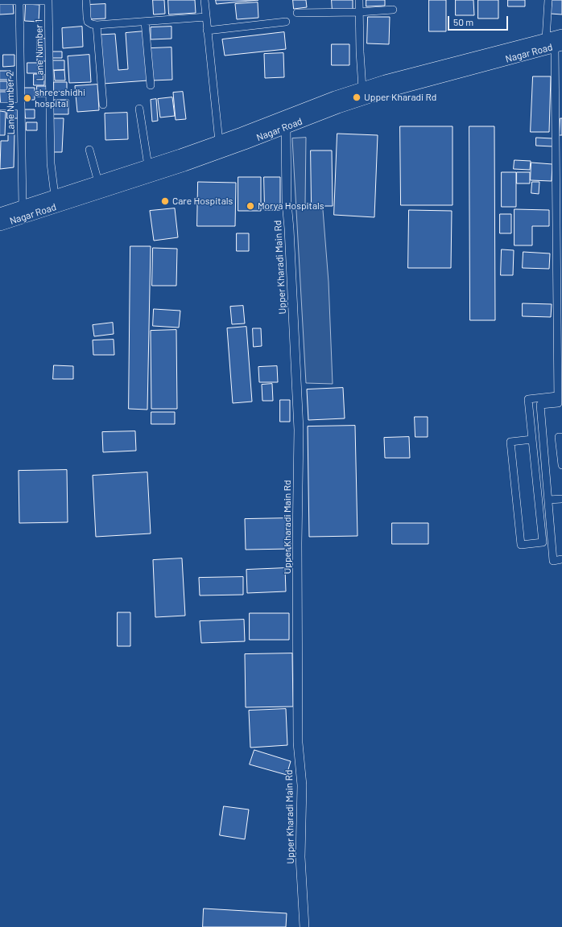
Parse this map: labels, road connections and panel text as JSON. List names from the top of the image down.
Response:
{
  "streets": {
    "highway": ["Nagar Road"],
    "street": ["Lane Number 1", "Lane Number 2", "Upper Kharadi Main Rd"]
  },
  "crossings": [
    ["Lane Number 1", "Nagar Road"],
    ["Nagar Road", "Lane Number 2"],
    ["Nagar Road", "Upper Kharadi Main Rd"]
  ],
  "places": [
    "Upper Kharadi Rd",
    "shree shidhi hospital",
    "Care Hospitals",
    "Morya Hospitals"
  ],
  "scale_bar": "50 m"
}
